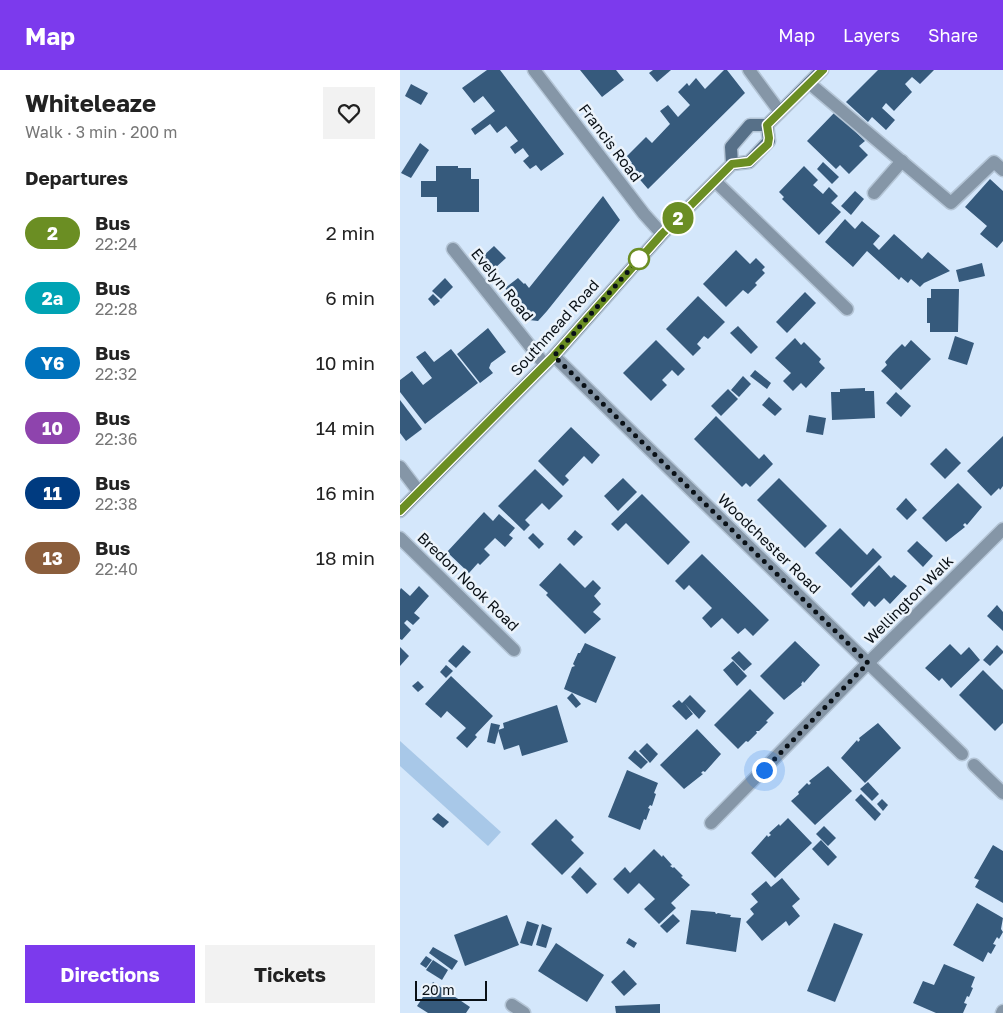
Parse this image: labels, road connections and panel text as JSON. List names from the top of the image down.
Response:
{
  "streets": {
    "main road": ["Southmead Road"],
    "street": [
      "Francis Road",
      "Evelyn Road",
      "Woodchester Road",
      "Bredon Nook Road",
      "Wellington Walk"
    ]
  },
  "crossings": [
    ["Francis Road", "Southmead Road"],
    ["Evelyn Road", "Southmead Road"],
    ["Evelyn Road", "Woodchester Road"],
    ["Southmead Road", "Woodchester Road"],
    ["Woodchester Road", "Wellington Walk"]
  ],
  "lines": ["bus line 2"],
  "scale_bar": "20 m",
  "page": {
    "header": "Map",
    "nav": ["Map", "Layers", "Share"],
    "heading": [
      ["Whiteleaze", "Walk · 3 min · 200 m"],
      "Departures"
    ],
    "on_map": "2",
    "list": [
      {
        "mark": "2",
        "name": "Bus",
        "note": "22:24",
        "value": "2 min"
      },
      {
        "mark": "2a",
        "name": "Bus",
        "note": "22:28",
        "value": "6 min"
      },
      {
        "mark": "Y6",
        "name": "Bus",
        "note": "22:32",
        "value": "10 min"
      },
      {
        "mark": "10",
        "name": "Bus",
        "note": "22:36",
        "value": "14 min"
      },
      {
        "mark": "11",
        "name": "Bus",
        "note": "22:38",
        "value": "16 min"
      },
      {
        "mark": "13",
        "name": "Bus",
        "note": "22:40",
        "value": "18 min"
      }
    ],
    "buttons": ["Directions", "Tickets"],
    "scale": "20 m"
  }
}
